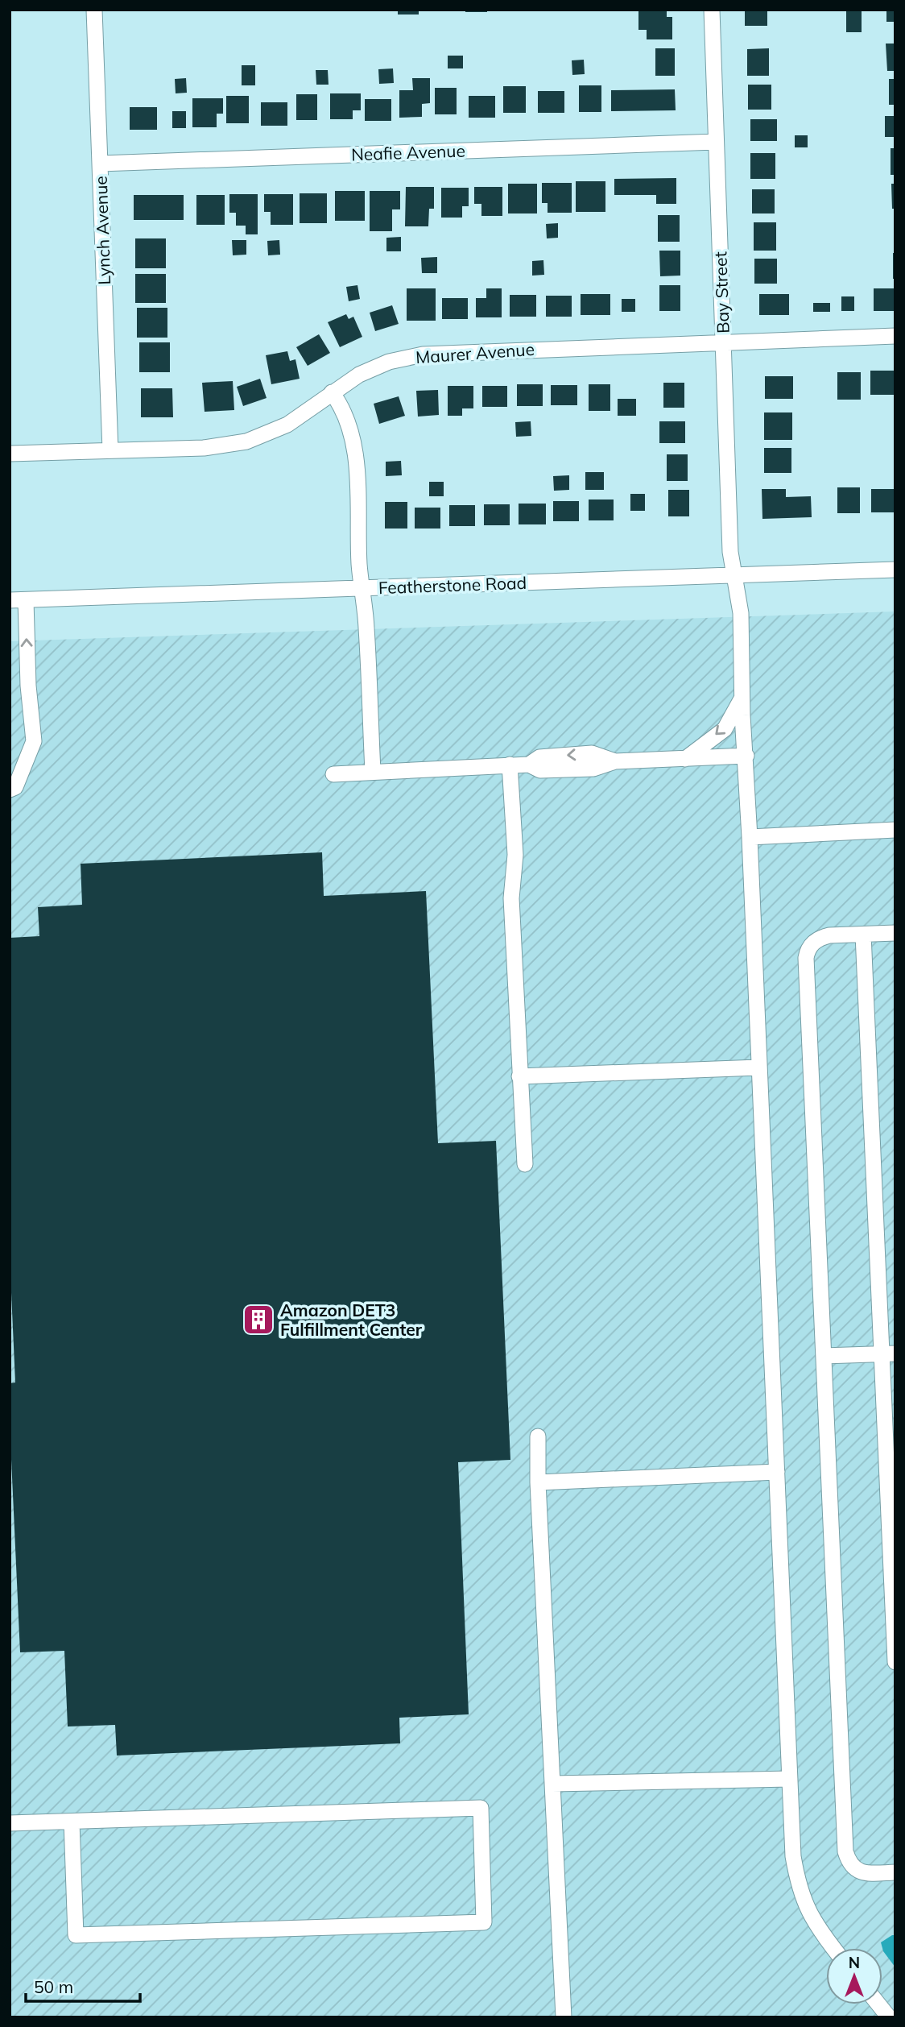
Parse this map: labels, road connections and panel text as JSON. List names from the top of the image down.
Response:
{
  "streets": {
    "street": [
      "Neafie Avenue",
      "Lynch Avenue",
      "Bay Street",
      "Maurer Avenue",
      "Featherstone Road"
    ]
  },
  "crossings": [
    ["Neafie Avenue", "Lynch Avenue"],
    ["Neafie Avenue", "Bay Street"],
    ["Lynch Avenue", "Maurer Avenue"],
    ["Bay Street", "Maurer Avenue"],
    ["Bay Street", "Featherstone Road"]
  ],
  "places": {
    "building": ["Amazon DET3 Fulfillment Center"]
  },
  "scale_bar": "50 m",
  "north": "top"
}
